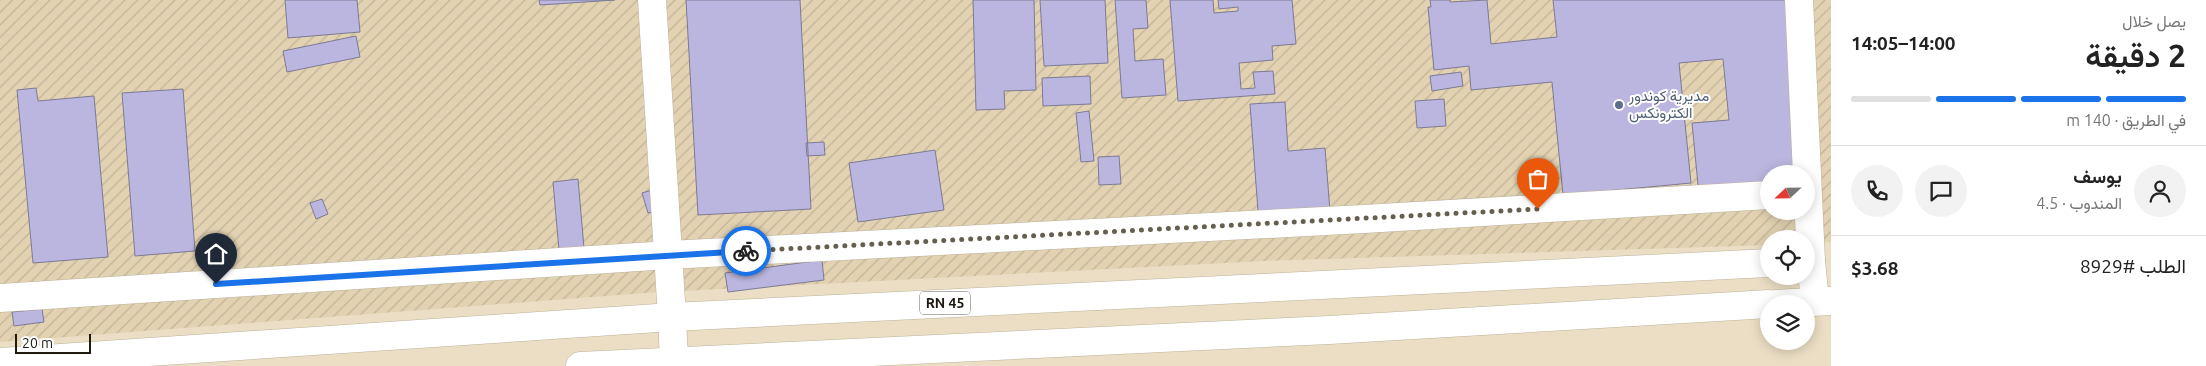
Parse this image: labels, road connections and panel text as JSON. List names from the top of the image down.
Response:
{
  "streets": {
    "main road": ["RN 45"]
  },
  "places": ["مديرية كوندور الكترونكس"],
  "scale_bar": "20 m",
  "north": "left",
  "page": {
    "heading": ["2 دقيقة", "يصل خلال", "14:00–14:05"],
    "panel": [
      "يوسف",
      "المندوب · 4.5",
      "الطلب #8929",
      "$3.68"
    ],
    "bar": "في الطريق · 140 m",
    "scale": "20 m"
  }
}
